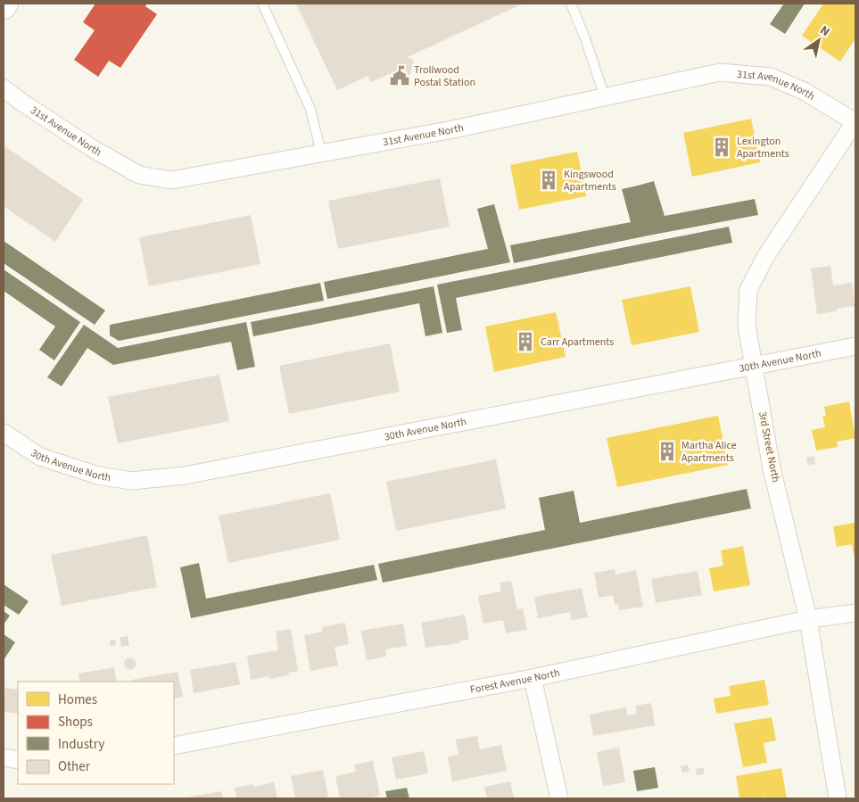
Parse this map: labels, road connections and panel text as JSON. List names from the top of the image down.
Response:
{
  "streets": {
    "street": [
      "31st Avenue North",
      "30th Avenue North",
      "3rd Street North",
      "Forest Avenue North"
    ]
  },
  "crossings": [
    ["31st Avenue North", "3rd Street North"],
    ["30th Avenue North", "3rd Street North"],
    ["3rd Street North", "Forest Avenue North"]
  ],
  "places": {
    "public building": ["Trollwood Postal Station"],
    "building": [
      "Lexington Apartments",
      "Kingswood Apartments",
      "Carr Apartments",
      "Martha Alice Apartments"
    ]
  },
  "legend": [
    "Homes",
    "Shops",
    "Industry",
    "Other"
  ],
  "north": "top right"
}
